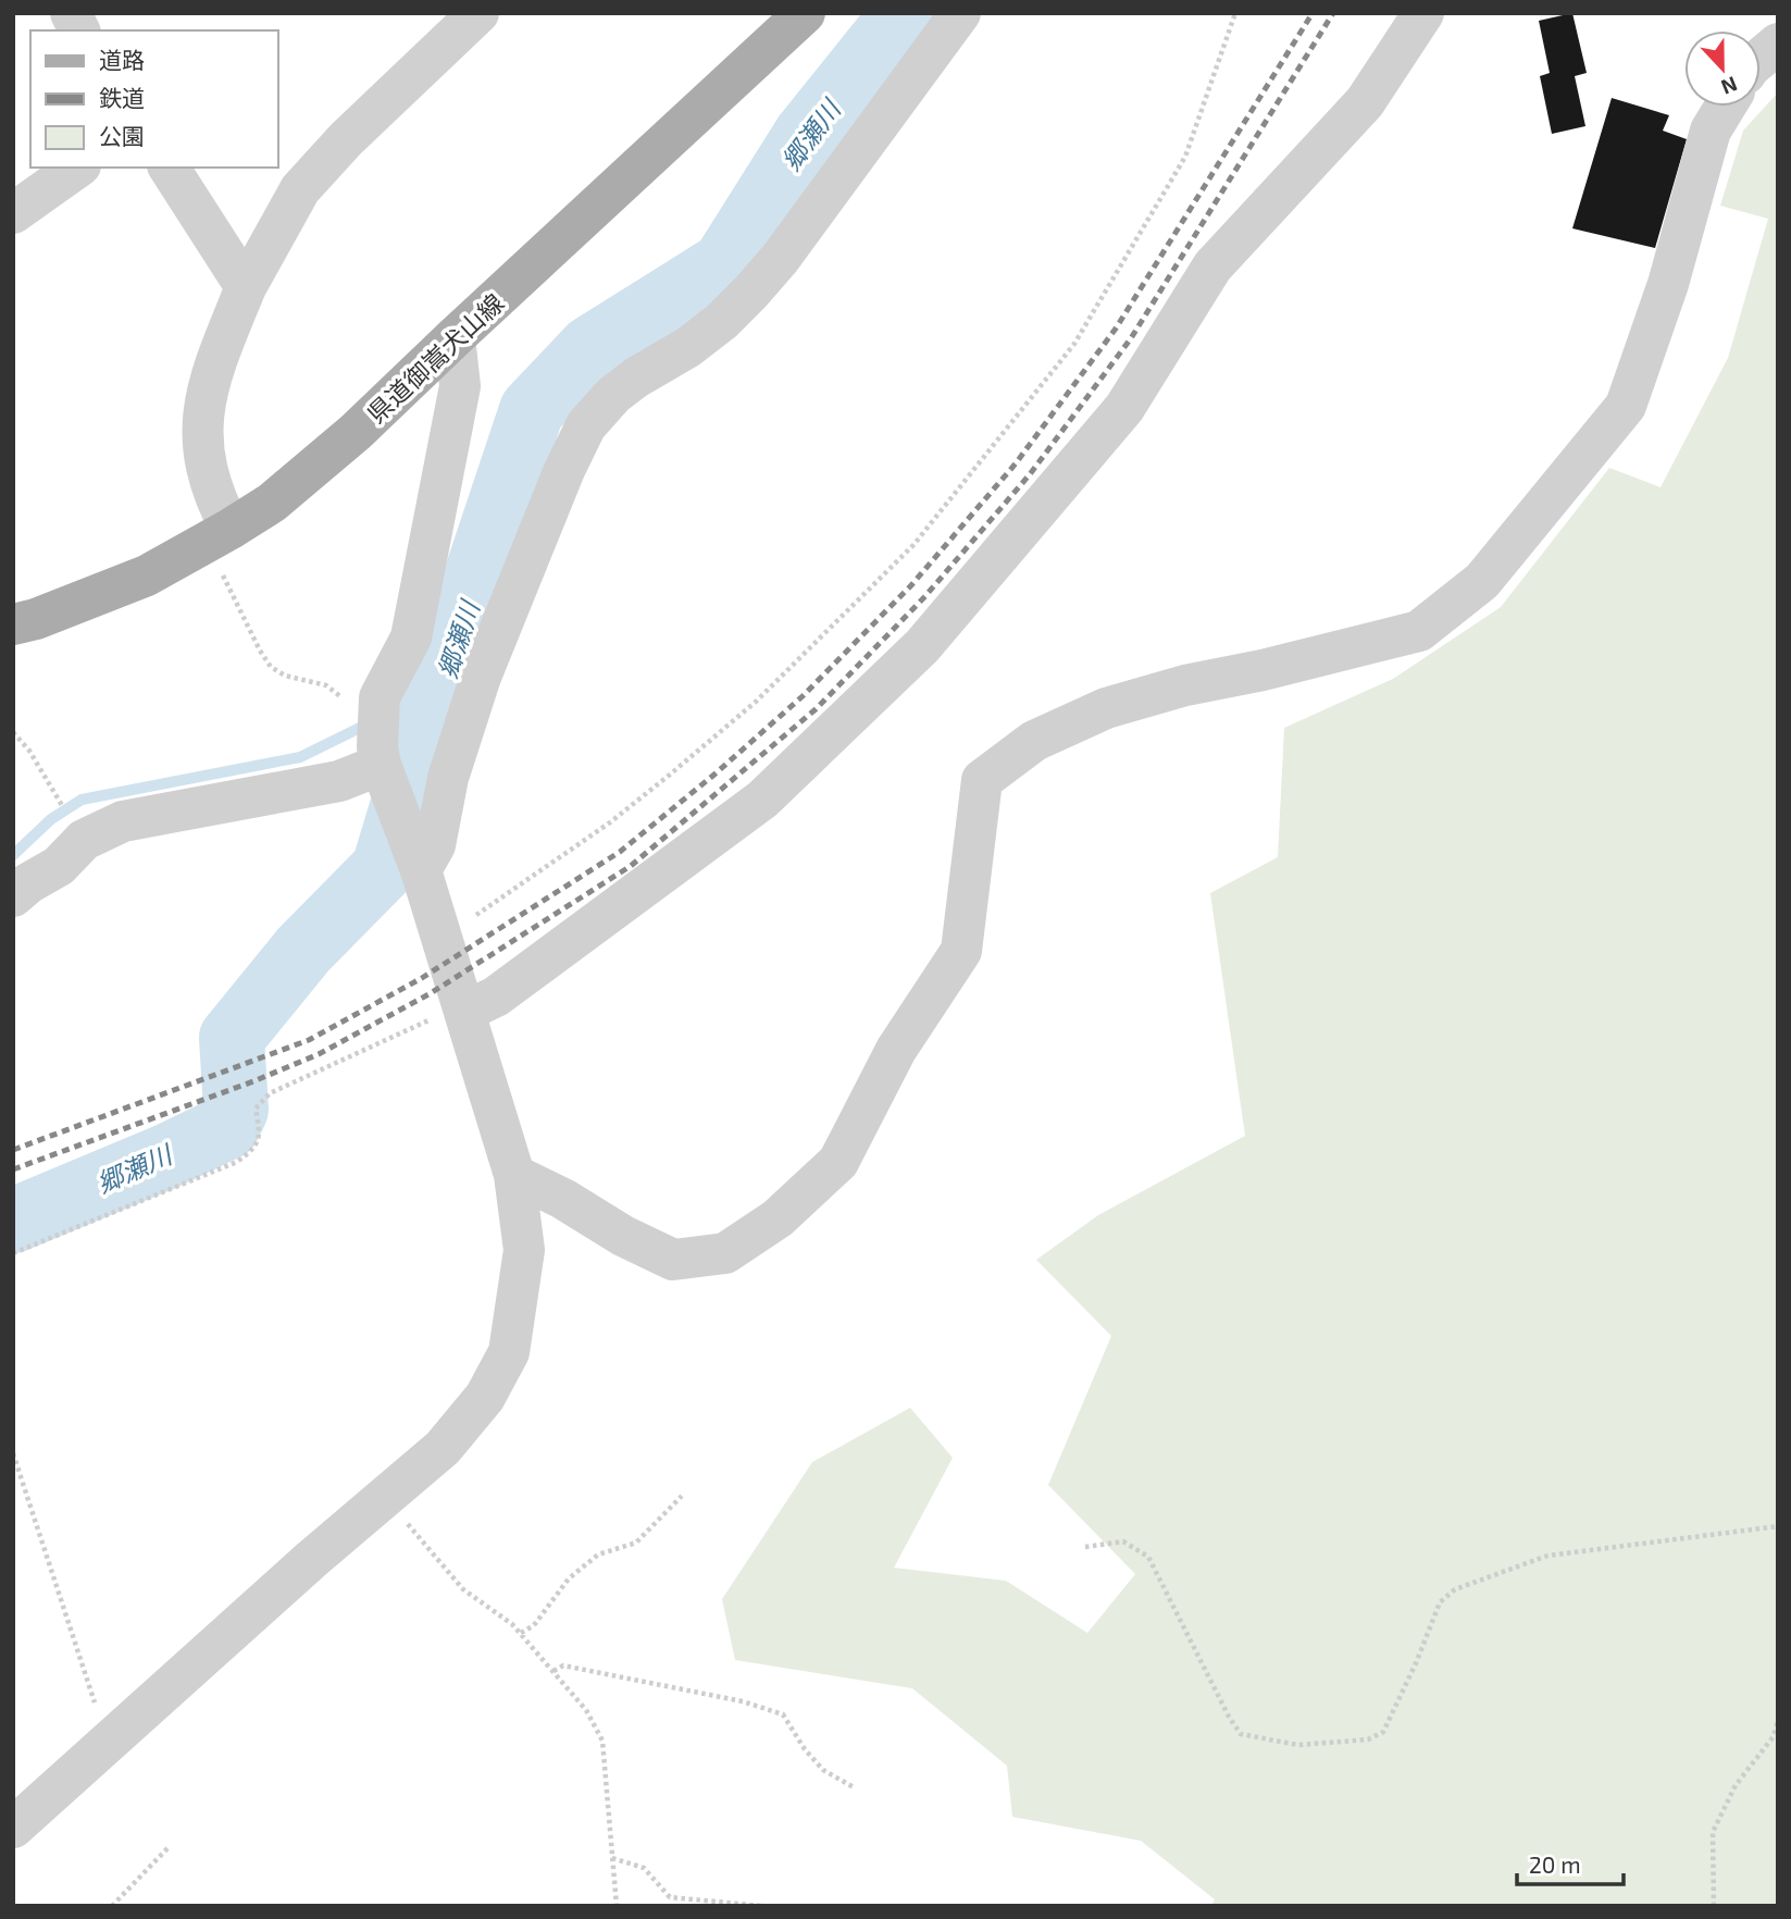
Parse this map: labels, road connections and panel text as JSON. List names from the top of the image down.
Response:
{
  "streets": {
    "main road": ["県道御嵩犬山線"]
  },
  "water": ["郷瀬川"],
  "legend": ["道路", "鉄道", "公園"],
  "scale_bar": "20 m",
  "north": "bottom"
}
